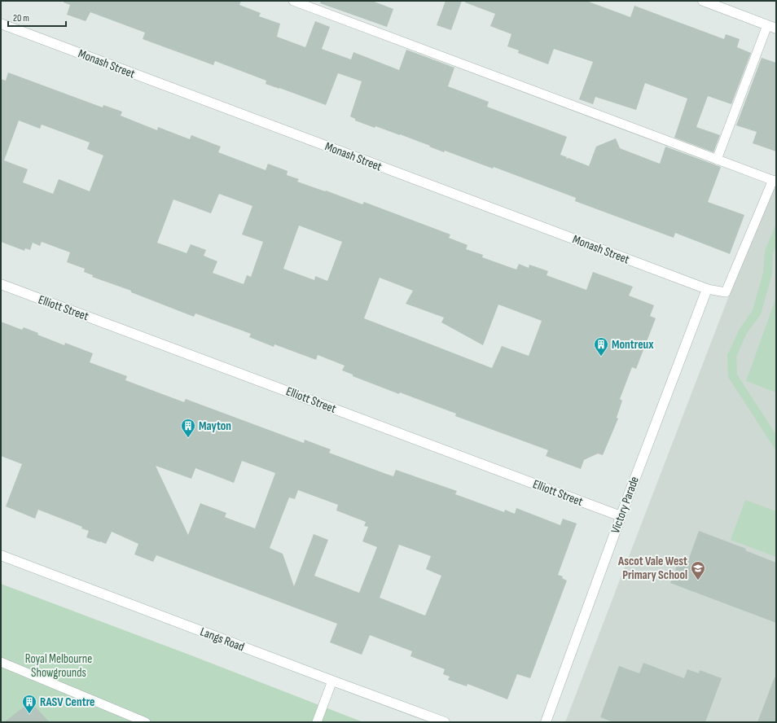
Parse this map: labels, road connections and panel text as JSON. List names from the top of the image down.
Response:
{
  "streets": {
    "street": [
      "Monash Street",
      "Elliott Street",
      "Victory Parade",
      "Langs Road"
    ]
  },
  "crossings": [
    ["Monash Street", "Victory Parade"],
    ["Elliott Street", "Victory Parade"]
  ],
  "parks": ["Royal Melbourne Showgrounds"],
  "places": {
    "building": ["Montreux", "Mayton", "RASV Centre"],
    "school or university": ["Ascot Vale West Primary School"]
  },
  "scale_bar": "20 m"
}
